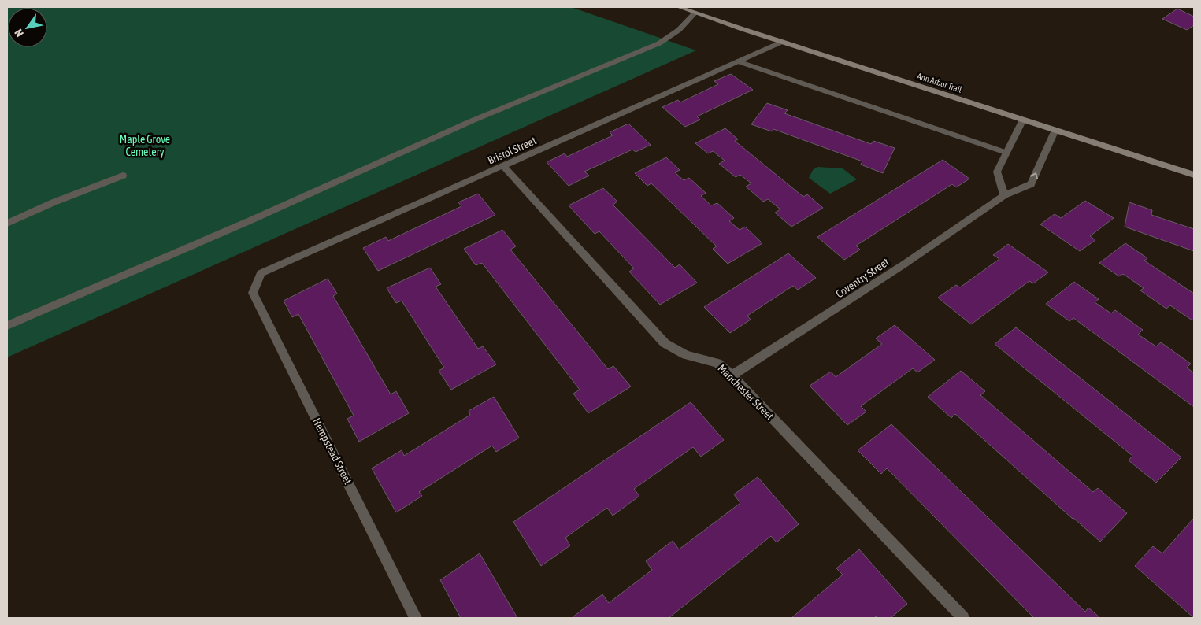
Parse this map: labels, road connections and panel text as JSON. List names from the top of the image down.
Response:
{
  "streets": {
    "street": [
      "Ann Arbor Trail",
      "Bristol Street",
      "Coventry Street",
      "Manchester Street",
      "Hempstead Street"
    ]
  },
  "crossings": [
    ["Ann Arbor Trail", "Bristol Street"],
    ["Ann Arbor Trail", "Coventry Street"],
    ["Bristol Street", "Manchester Street"],
    ["Bristol Street", "Hempstead Street"],
    ["Coventry Street", "Manchester Street"]
  ],
  "parks": ["Maple Grove Cemetery"],
  "north": "bottom left"
}
